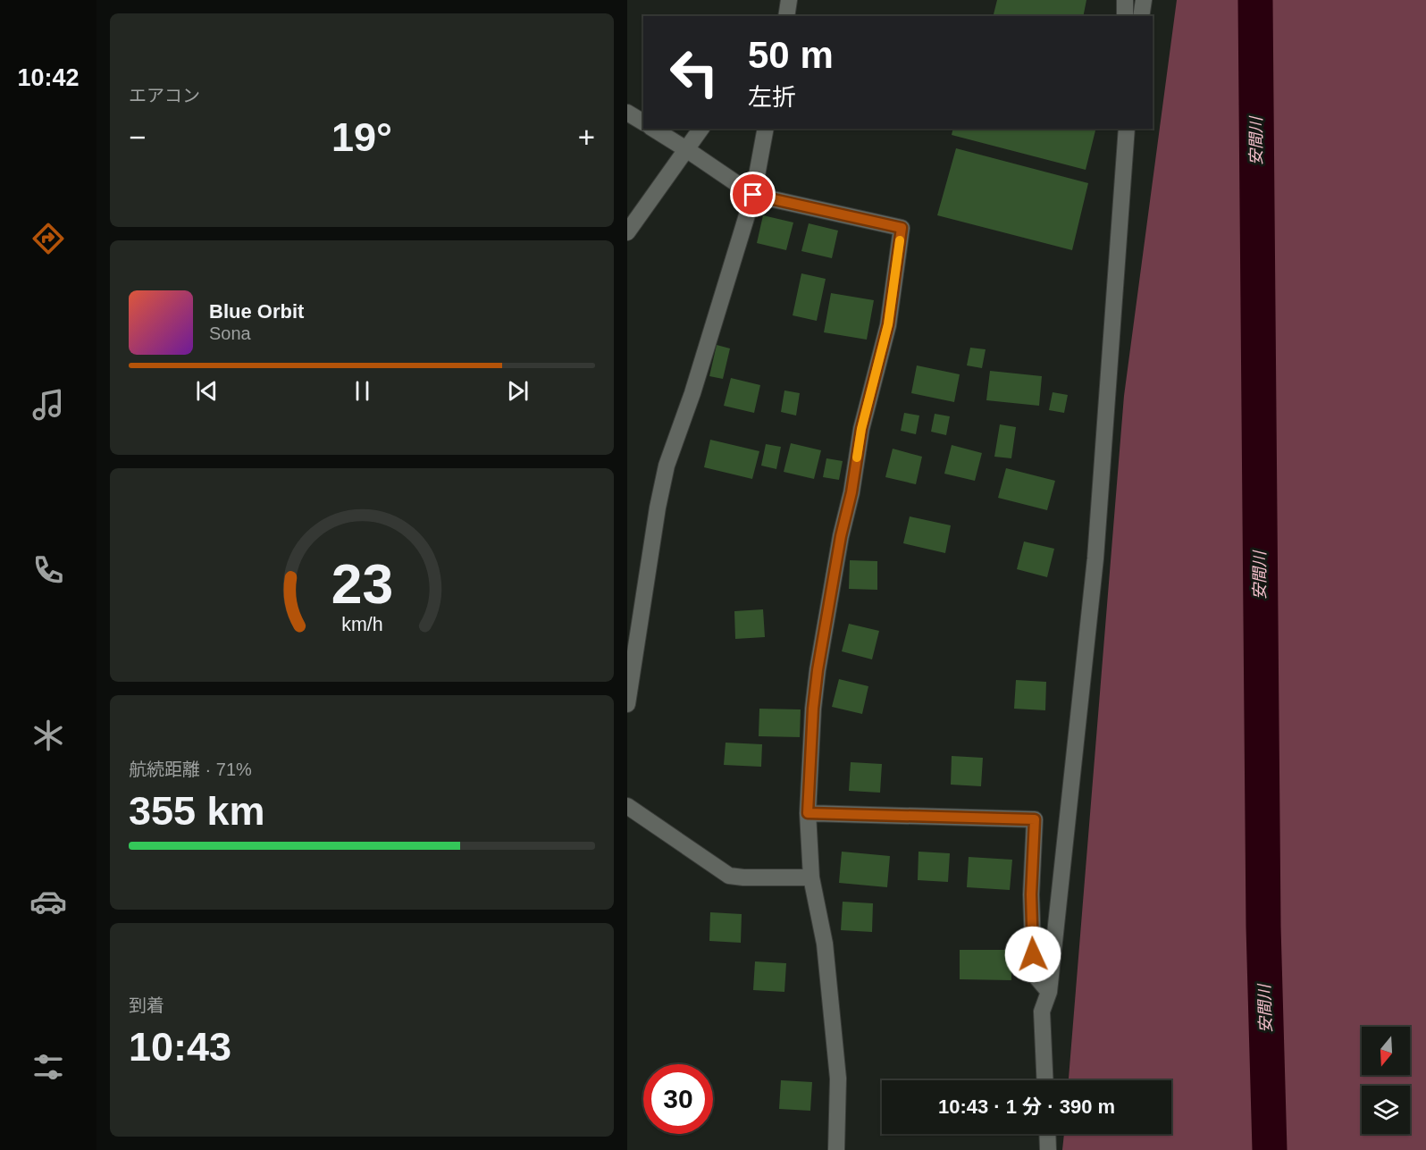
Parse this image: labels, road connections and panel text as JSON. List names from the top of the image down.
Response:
{
  "water": ["安間川"],
  "north": "bottom",
  "page": {
    "tabs": "10:42",
    "tile": [
      "エアコン",
      ["航続距離 · 71%", "355 km"],
      ["到着", "10:43"]
    ],
    "turn": ["50 m", "左折"],
    "heat": ["−", "19°", "+"],
    "song": ["Blue Orbit", "Sona"],
    "limit": "30",
    "trip": "10:43 · 1 分 · 390 m",
    "gauge": ["23", "km/h"]
  }
}
